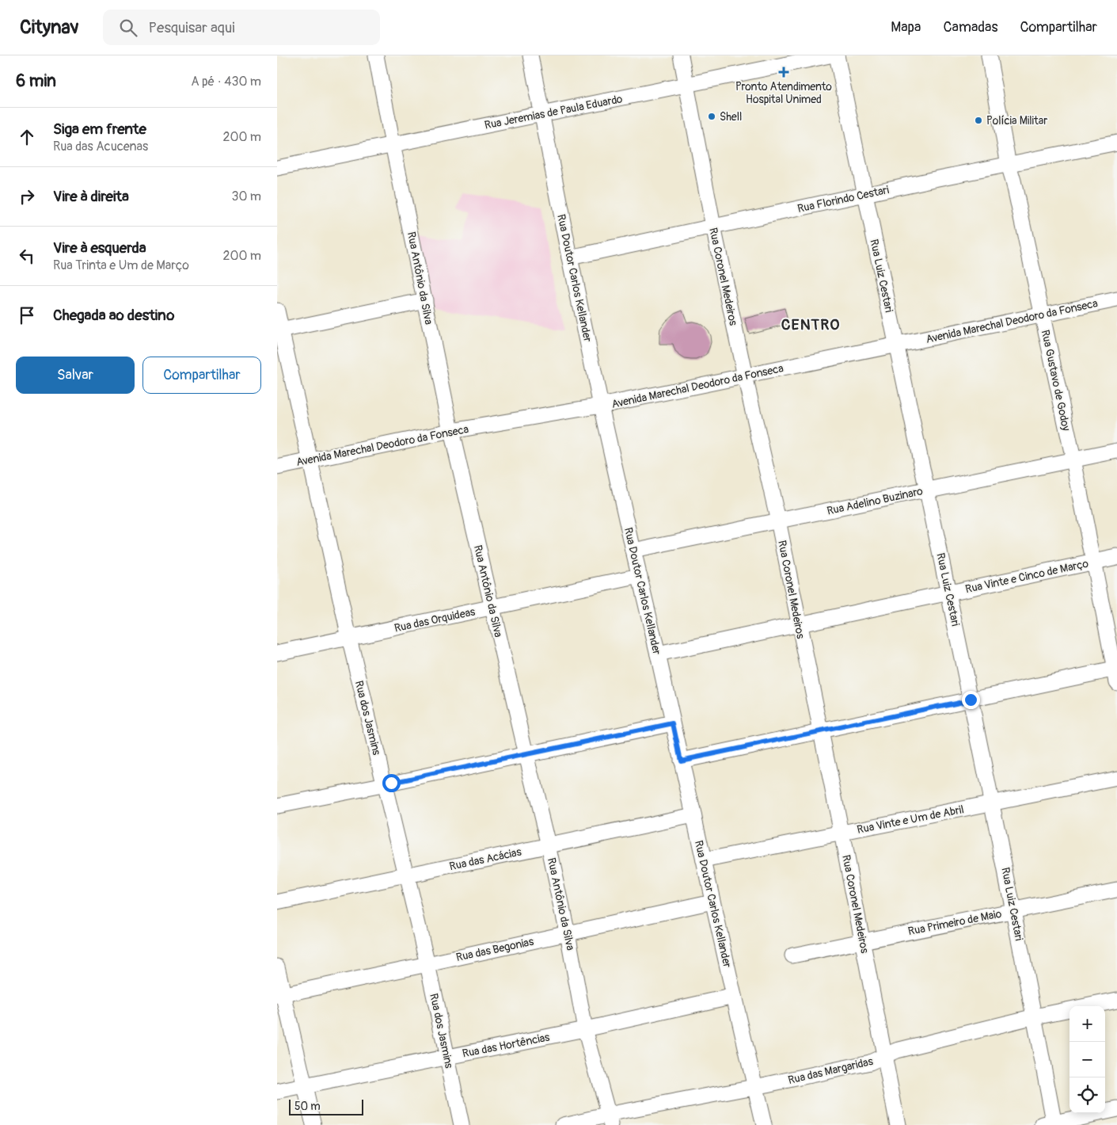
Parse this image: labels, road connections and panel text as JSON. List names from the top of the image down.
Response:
{
  "streets": {
    "street": [
      "Rua Jeremias de Paula Eduardo",
      "Rua Florindo Cestari",
      "Rua Luiz Cestari",
      "Rua Coronel Medeiros",
      "Rua Antônio da Silva",
      "Rua Doutor Carlos Kellander",
      "Avenida Marechal Deodoro da Fonseca",
      "Rua Gustavo de Godoy",
      "Rua Adelino Buzinaro",
      "Rua Vinte e Cinco de Março",
      "Rua das Orquideas",
      "Rua dos Jasmins",
      "Rua Vinte e Um de Abril",
      "Rua das Acácias",
      "Rua Primeiro de Maio",
      "Rua das Begonias",
      "Rua das Hortências",
      "Rua das Margaridas"
    ]
  },
  "crossings": [
    ["Rua Jeremias de Paula Eduardo", "Rua Coronel Medeiros"],
    ["Rua Jeremias de Paula Eduardo", "Rua Antônio da Silva"],
    ["Rua Jeremias de Paula Eduardo", "Rua Doutor Carlos Kellander"],
    ["Rua Florindo Cestari", "Rua Luiz Cestari"],
    ["Rua Florindo Cestari", "Rua Coronel Medeiros"],
    ["Rua Florindo Cestari", "Rua Doutor Carlos Kellander"],
    ["Rua Florindo Cestari", "Rua Gustavo de Godoy"],
    ["Rua Luiz Cestari", "Avenida Marechal Deodoro da Fonseca"],
    ["Rua Luiz Cestari", "Rua Adelino Buzinaro"],
    ["Rua Luiz Cestari", "Rua Vinte e Cinco de Março"],
    ["Rua Luiz Cestari", "Rua Vinte e Um de Abril"],
    ["Rua Luiz Cestari", "Rua Primeiro de Maio"],
    ["Rua Luiz Cestari", "Rua das Margaridas"],
    ["Rua Coronel Medeiros", "Avenida Marechal Deodoro da Fonseca"],
    ["Rua Coronel Medeiros", "Rua Adelino Buzinaro"],
    ["Rua Coronel Medeiros", "Rua Vinte e Cinco de Março"],
    ["Rua Coronel Medeiros", "Rua Vinte e Um de Abril"],
    ["Rua Coronel Medeiros", "Rua Primeiro de Maio"],
    ["Rua Coronel Medeiros", "Rua das Margaridas"],
    ["Rua Antônio da Silva", "Avenida Marechal Deodoro da Fonseca"],
    ["Rua Antônio da Silva", "Rua das Orquideas"],
    ["Rua Antônio da Silva", "Rua das Acácias"],
    ["Rua Antônio da Silva", "Rua das Begonias"],
    ["Rua Antônio da Silva", "Rua das Hortências"],
    ["Rua Antônio da Silva", "Rua das Margaridas"],
    ["Rua Doutor Carlos Kellander", "Avenida Marechal Deodoro da Fonseca"],
    ["Rua Doutor Carlos Kellander", "Rua Adelino Buzinaro"],
    ["Rua Doutor Carlos Kellander", "Rua Vinte e Cinco de Março"],
    ["Rua Doutor Carlos Kellander", "Rua das Orquideas"],
    ["Rua Doutor Carlos Kellander", "Rua Vinte e Um de Abril"],
    ["Rua Doutor Carlos Kellander", "Rua das Acácias"],
    ["Rua Doutor Carlos Kellander", "Rua das Begonias"],
    ["Rua Doutor Carlos Kellander", "Rua das Hortências"],
    ["Rua Doutor Carlos Kellander", "Rua das Margaridas"],
    ["Avenida Marechal Deodoro da Fonseca", "Rua Gustavo de Godoy"],
    ["Avenida Marechal Deodoro da Fonseca", "Rua dos Jasmins"],
    ["Rua Gustavo de Godoy", "Rua Adelino Buzinaro"],
    ["Rua Gustavo de Godoy", "Rua Vinte e Cinco de Março"],
    ["Rua das Orquideas", "Rua dos Jasmins"],
    ["Rua dos Jasmins", "Rua das Acácias"],
    ["Rua dos Jasmins", "Rua das Begonias"],
    ["Rua dos Jasmins", "Rua das Hortências"]
  ],
  "districts": ["CENTRO"],
  "places": {
    "health": ["Pronto Atendimento Hospital Unimed"],
    "other": ["Shell", "Polícia Militar"]
  },
  "scale_bar": "50 m",
  "page": {
    "header": "Citynav",
    "search": "Pesquisar aqui",
    "nav": ["Mapa", "Camadas", "Compartilhar"],
    "heading": ["6 min", "A pé · 430 m"],
    "list": [
      ["Siga em frente", "Rua das Acucenas", "200 m"],
      ["Vire à direita", "30 m"],
      ["Vire à esquerda", "Rua Trinta e Um de Março", "200 m"],
      "Chegada ao destino"
    ],
    "buttons": ["Salvar", "Compartilhar"],
    "map_buttons": ["+", "−"],
    "scale": "50 m"
  }
}
